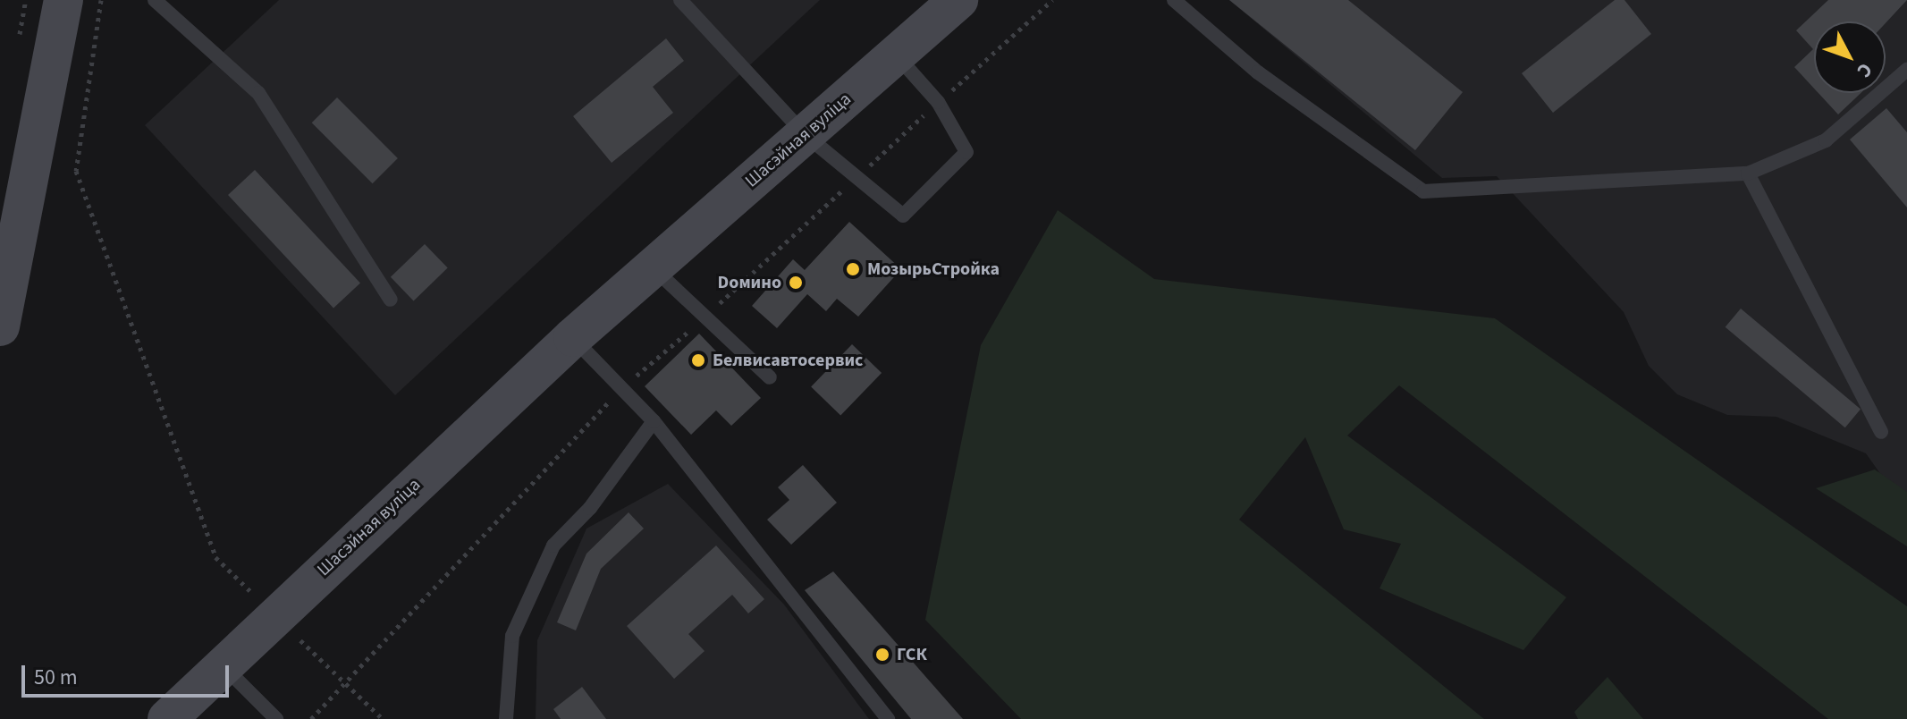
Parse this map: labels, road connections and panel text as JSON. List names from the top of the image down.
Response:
{
  "streets": {
    "main road": ["Шасэйная вуліца"]
  },
  "places": [
    "МозырьСтройка",
    "Dомино",
    "Белвисавтосервис",
    "ГСК"
  ],
  "scale_bar": "50 m",
  "north": "bottom right"
}
